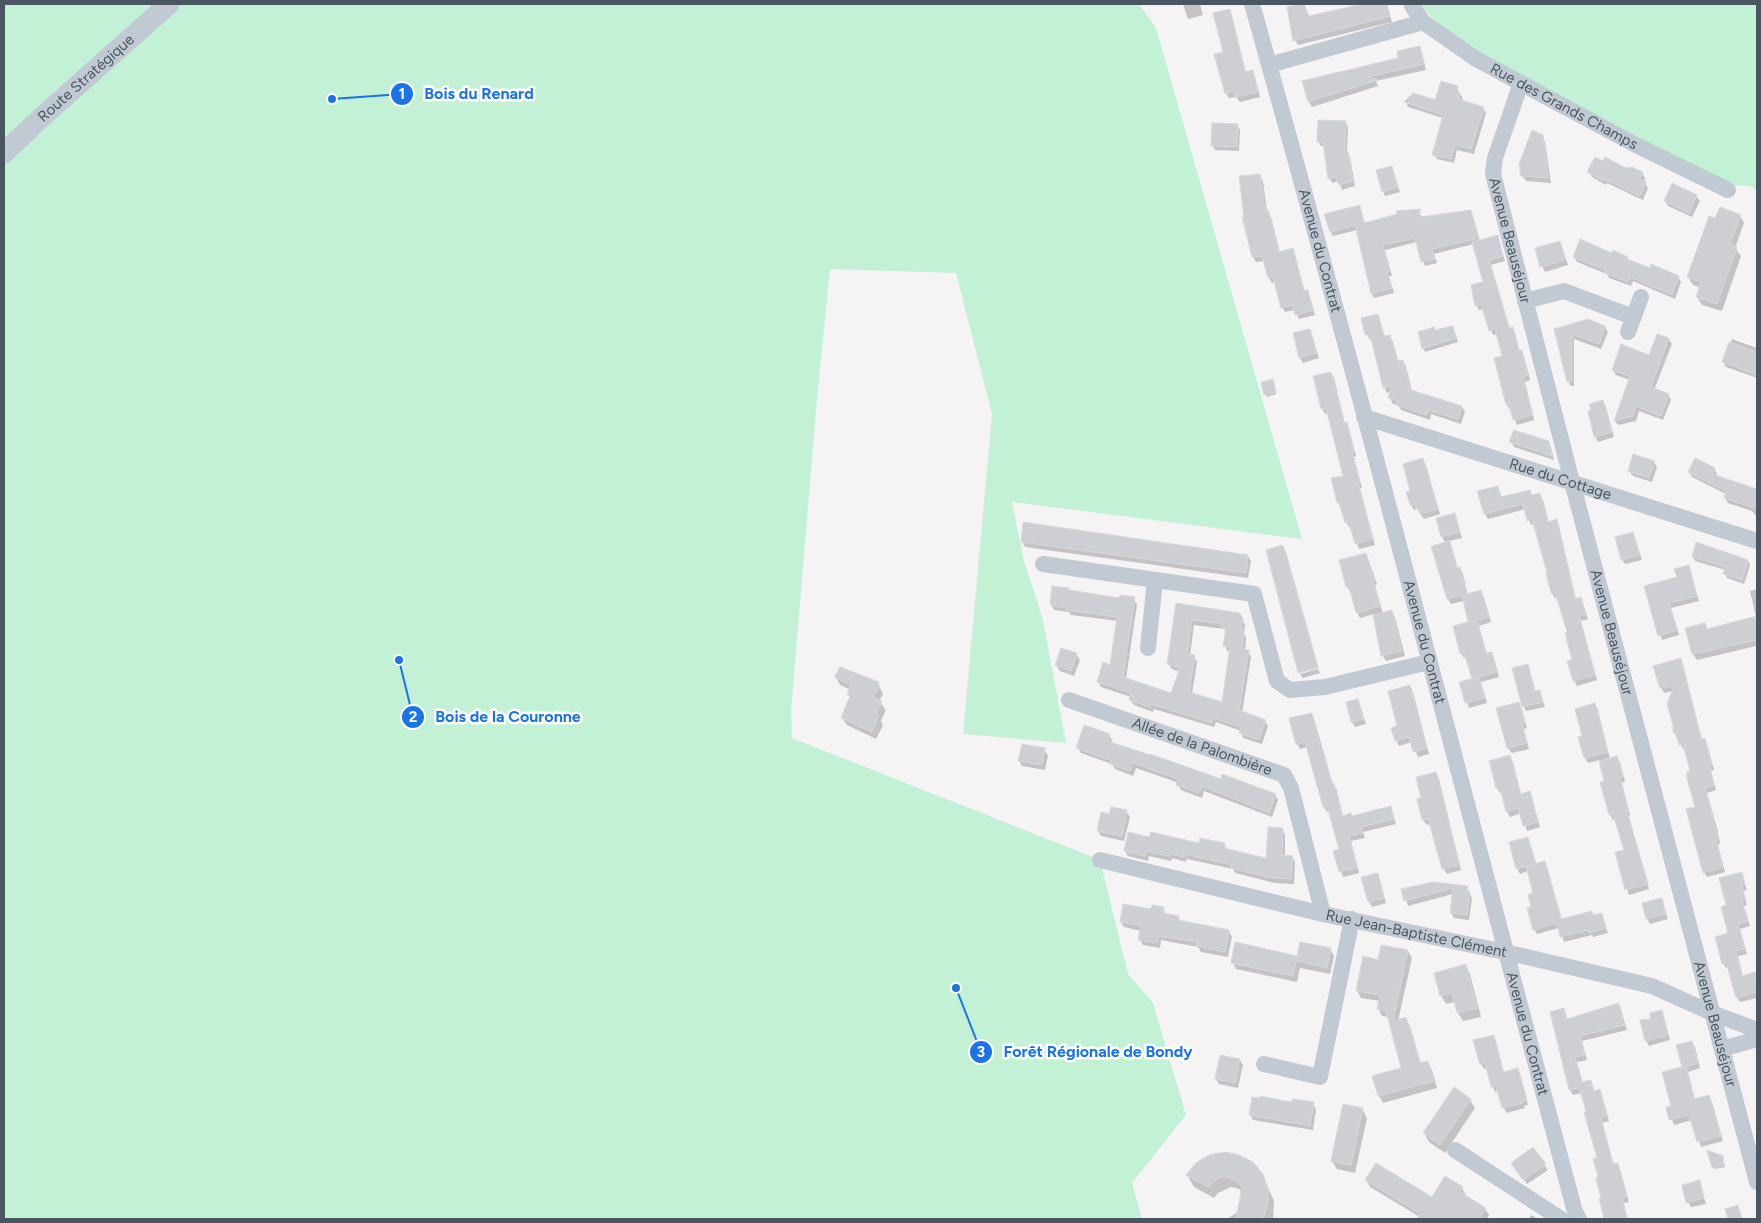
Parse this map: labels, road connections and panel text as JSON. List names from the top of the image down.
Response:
{
  "streets": {
    "street": [
      "Route Stratégique",
      "Rue des Grands Champs",
      "Avenue Beauséjour",
      "Avenue du Contrat",
      "Rue du Cottage",
      "Allée de la Palombière",
      "Rue Jean-Baptiste Clément"
    ]
  },
  "crossings": [
    ["Rue des Grands Champs", "Avenue Beauséjour"],
    ["Avenue Beauséjour", "Rue du Cottage"],
    ["Avenue Beauséjour", "Rue Jean-Baptiste Clément"],
    ["Avenue du Contrat", "Rue du Cottage"],
    ["Avenue du Contrat", "Rue Jean-Baptiste Clément"],
    ["Allée de la Palombière", "Rue Jean-Baptiste Clément"]
  ],
  "places": ["Bois du Renard", "Bois de la Couronne", "Forêt Régionale de Bondy"]
}
